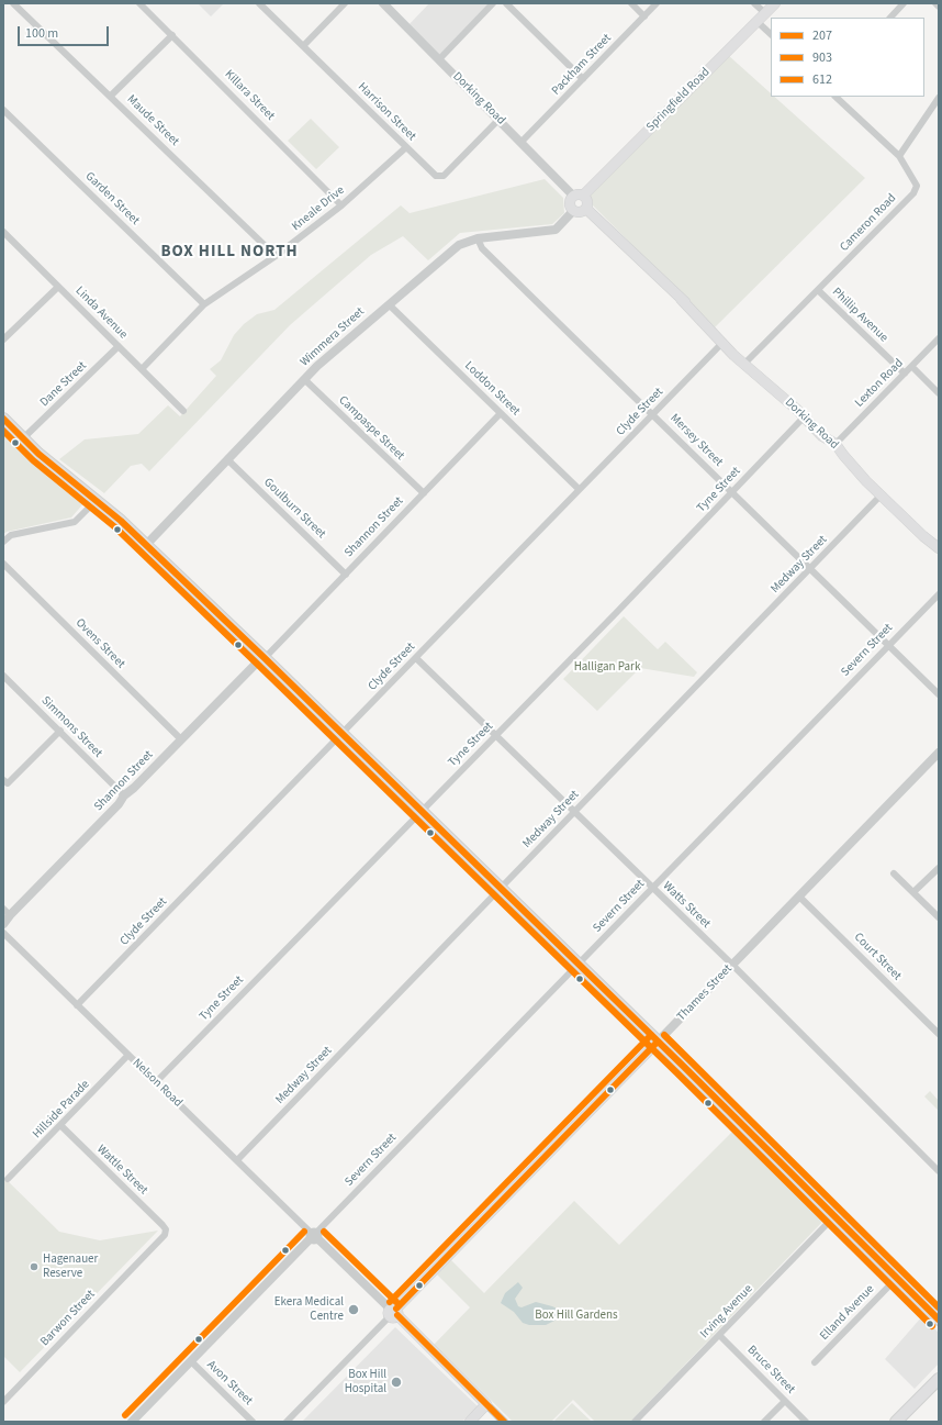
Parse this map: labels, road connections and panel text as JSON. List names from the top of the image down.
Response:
{
  "streets": {
    "main road": [
      "Dorking Road",
      "Springfield Road",
      "Thames Street",
      "Nelson Road"
    ],
    "street": [
      "Packham Street",
      "Killara Street",
      "Harrison Street",
      "Maude Street",
      "Garden Street",
      "Kneale Drive",
      "Cameron Road",
      "Linda Avenue",
      "Phillip Avenue",
      "Wimmera Street",
      "Lexton Road",
      "Dane Street",
      "Loddon Street",
      "Clyde Street",
      "Campaspe Street",
      "Mersey Street",
      "Tyne Street",
      "Goulburn Street",
      "Shannon Street",
      "Medway Street",
      "Ovens Street",
      "Severn Street",
      "Simmons Street",
      "Watts Street",
      "Court Street",
      "Hillside Parade",
      "Wattle Street",
      "Irving Avenue",
      "Elland Avenue",
      "Barwon Street",
      "Bruce Street",
      "Avon Street"
    ]
  },
  "crossings": [
    ["Packham Street", "Dorking Road"],
    ["Killara Street", "Kneale Drive"],
    ["Dorking Road", "Springfield Road"],
    ["Dorking Road", "Harrison Street"],
    ["Dorking Road", "Cameron Road"],
    ["Dorking Road", "Wimmera Street"],
    ["Dorking Road", "Lexton Road"],
    ["Dorking Road", "Clyde Street"],
    ["Dorking Road", "Tyne Street"],
    ["Dorking Road", "Medway Street"],
    ["Springfield Road", "Wimmera Street"],
    ["Harrison Street", "Kneale Drive"],
    ["Maude Street", "Kneale Drive"],
    ["Garden Street", "Kneale Drive"],
    ["Kneale Drive", "Linda Avenue"],
    ["Cameron Road", "Phillip Avenue"],
    ["Linda Avenue", "Dane Street"],
    ["Phillip Avenue", "Lexton Road"],
    ["Wimmera Street", "Loddon Street"],
    ["Wimmera Street", "Campaspe Street"],
    ["Wimmera Street", "Mersey Street"],
    ["Wimmera Street", "Goulburn Street"],
    ["Loddon Street", "Clyde Street"],
    ["Loddon Street", "Shannon Street"],
    ["Clyde Street", "Mersey Street"],
    ["Clyde Street", "Watts Street"],
    ["Clyde Street", "Nelson Road"],
    ["Campaspe Street", "Shannon Street"],
    ["Mersey Street", "Tyne Street"],
    ["Mersey Street", "Medway Street"],
    ["Mersey Street", "Severn Street"],
    ["Tyne Street", "Watts Street"],
    ["Tyne Street", "Nelson Road"],
    ["Goulburn Street", "Shannon Street"],
    ["Shannon Street", "Ovens Street"],
    ["Shannon Street", "Simmons Street"],
    ["Medway Street", "Watts Street"],
    ["Medway Street", "Nelson Road"],
    ["Severn Street", "Watts Street"],
    ["Severn Street", "Nelson Road"],
    ["Severn Street", "Avon Street"],
    ["Watts Street", "Thames Street"],
    ["Court Street", "Thames Street"],
    ["Thames Street", "Nelson Road"],
    ["Nelson Road", "Hillside Parade"],
    ["Hillside Parade", "Wattle Street"],
    ["Wattle Street", "Barwon Street"],
    ["Irving Avenue", "Bruce Street"]
  ],
  "districts": ["BOX HILL NORTH"],
  "parks": ["Halligan Park", "Box Hill Gardens"],
  "places": ["Hagenauer Reserve", "Ekera Medical Centre", "Box Hill Hospital"],
  "lines": ["transit line 207", "transit line 903", "transit line 612"],
  "legend": ["207", "903", "612"],
  "scale_bar": "100 m"
}
